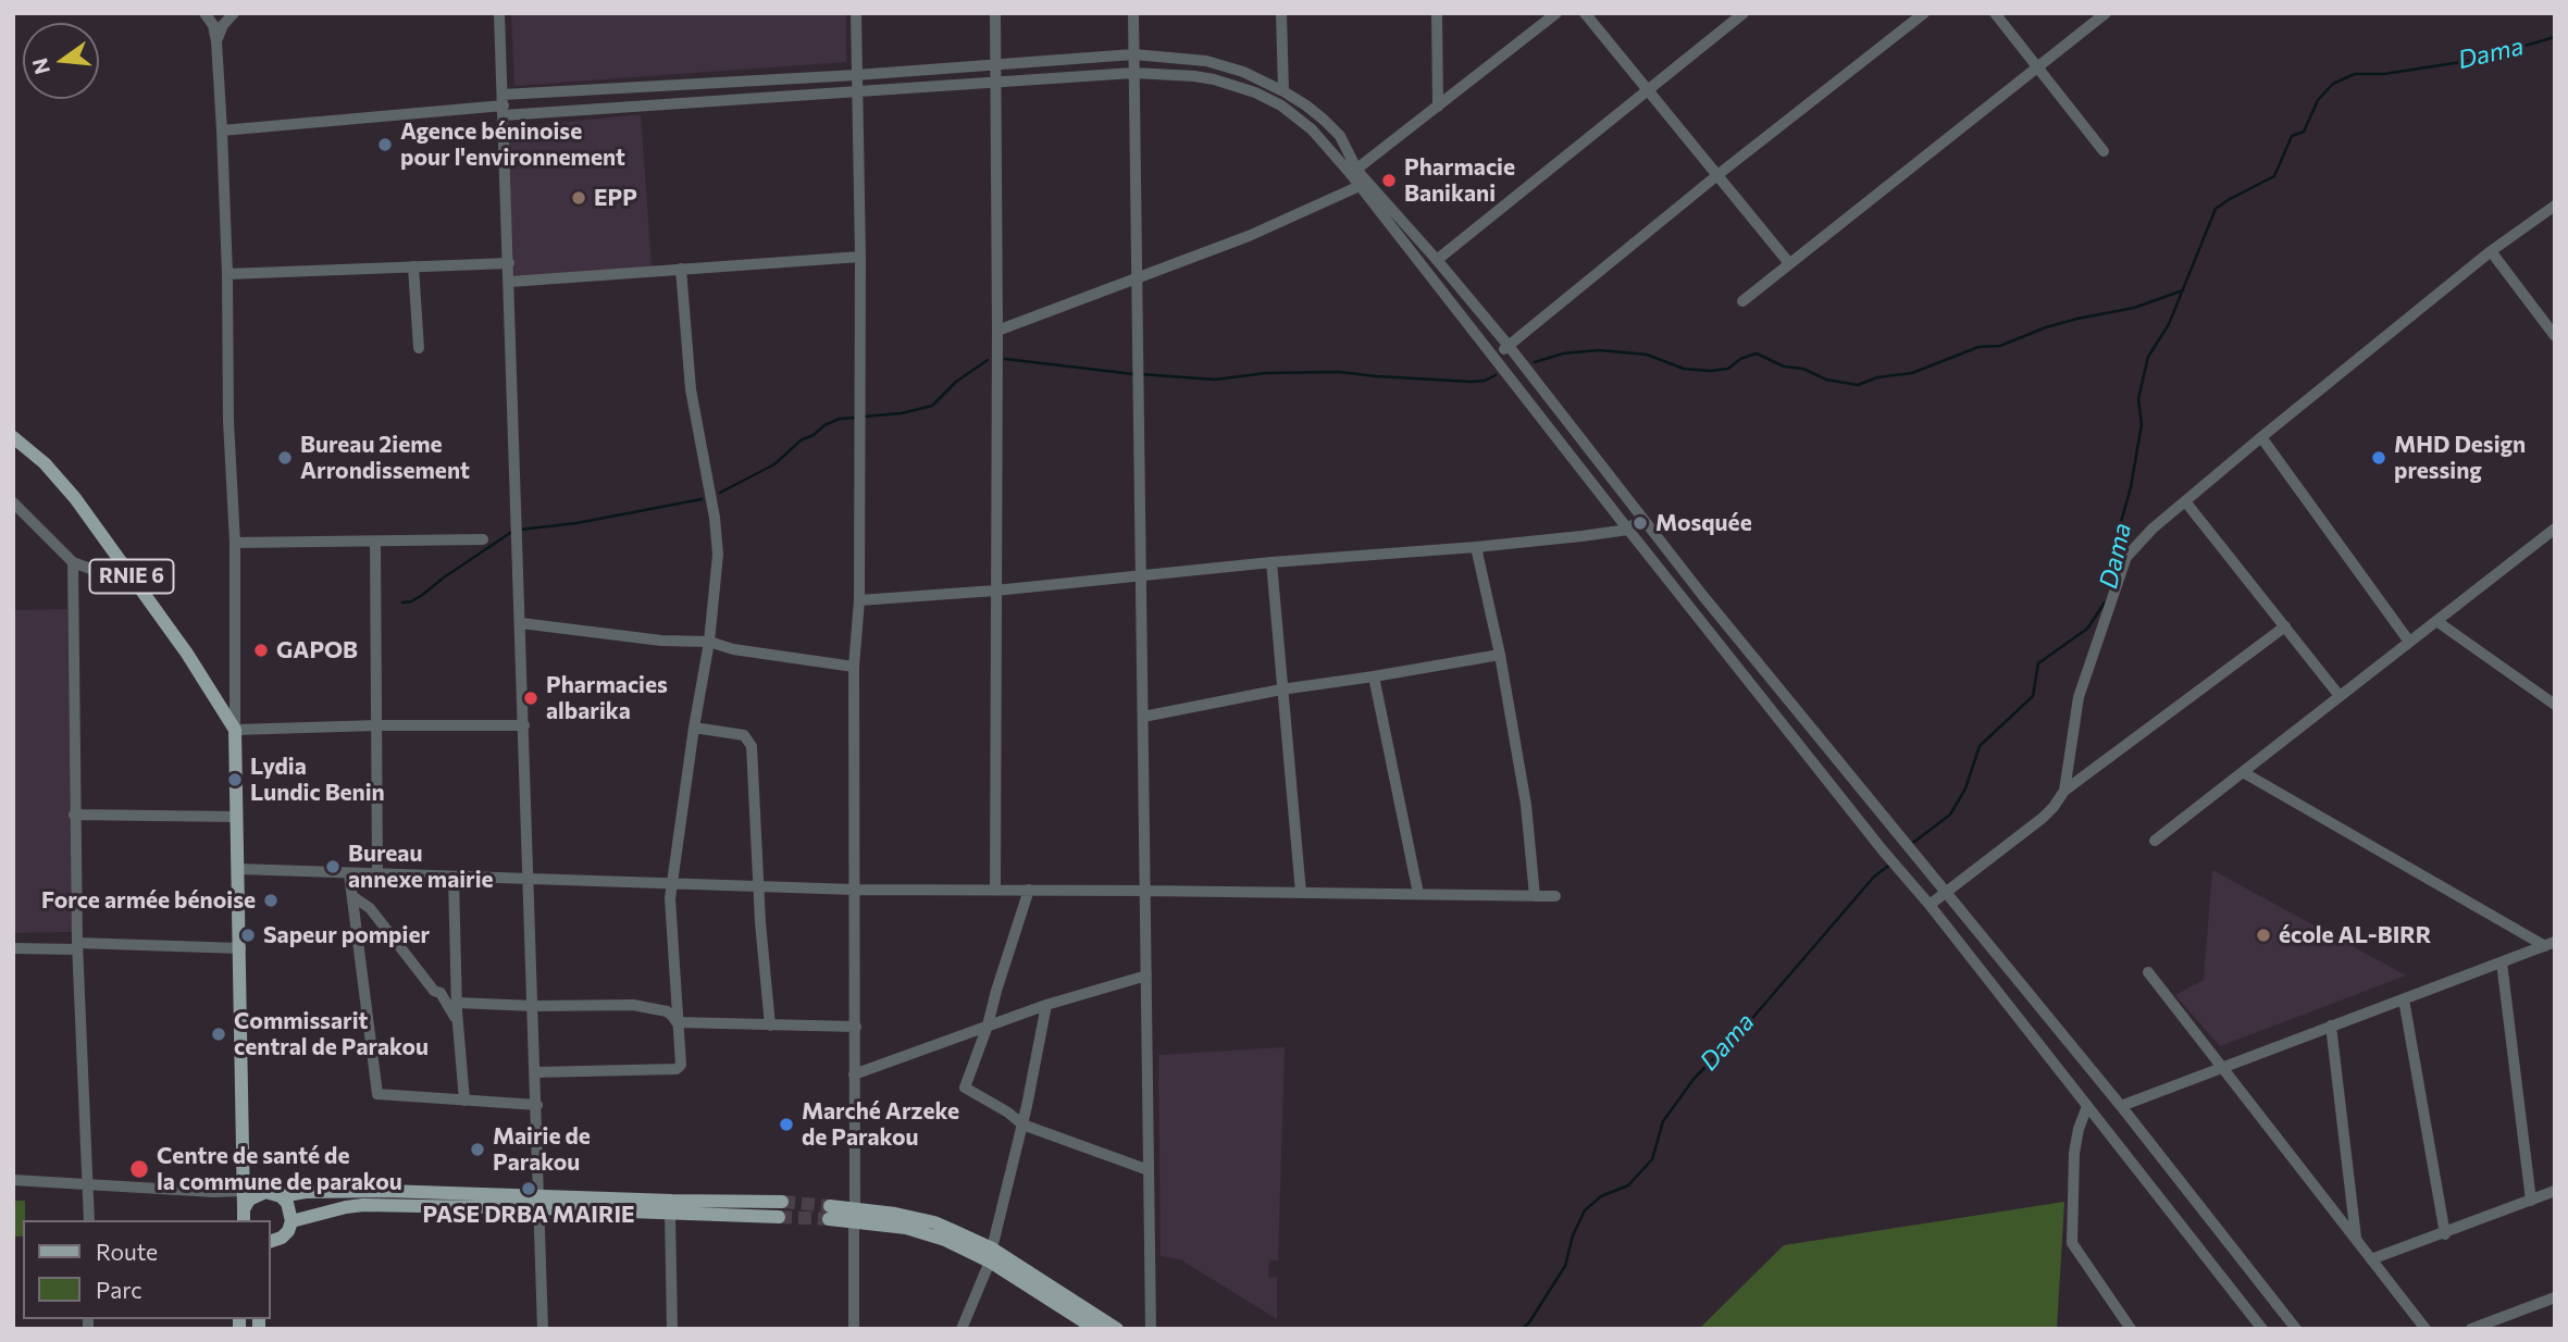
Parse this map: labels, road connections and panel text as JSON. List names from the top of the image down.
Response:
{
  "streets": {
    "main road": ["RNIE 6"]
  },
  "water": ["Dama"],
  "places": [
    "Agence béninoise pour l'environnement",
    "Pharmacie Banikani",
    "EPP",
    "Bureau 2ieme Arrondissement",
    "MHD Design pressing",
    "Mosquée",
    "GAPOB",
    "Pharmacies albarika",
    "Lydia Lundic Benin",
    "Bureau annexe mairie",
    "Force armée bénoise",
    "Sapeur pompier",
    "école AL-BIRR",
    "Commissarit central de Parakou",
    "Marché Arzeke de Parakou",
    "Mairie de Parakou",
    "Centre de santé de la commune de parakou",
    "PASE DRBA MAIRIE"
  ],
  "legend": ["Route", "Parc"],
  "north": "left"
}
